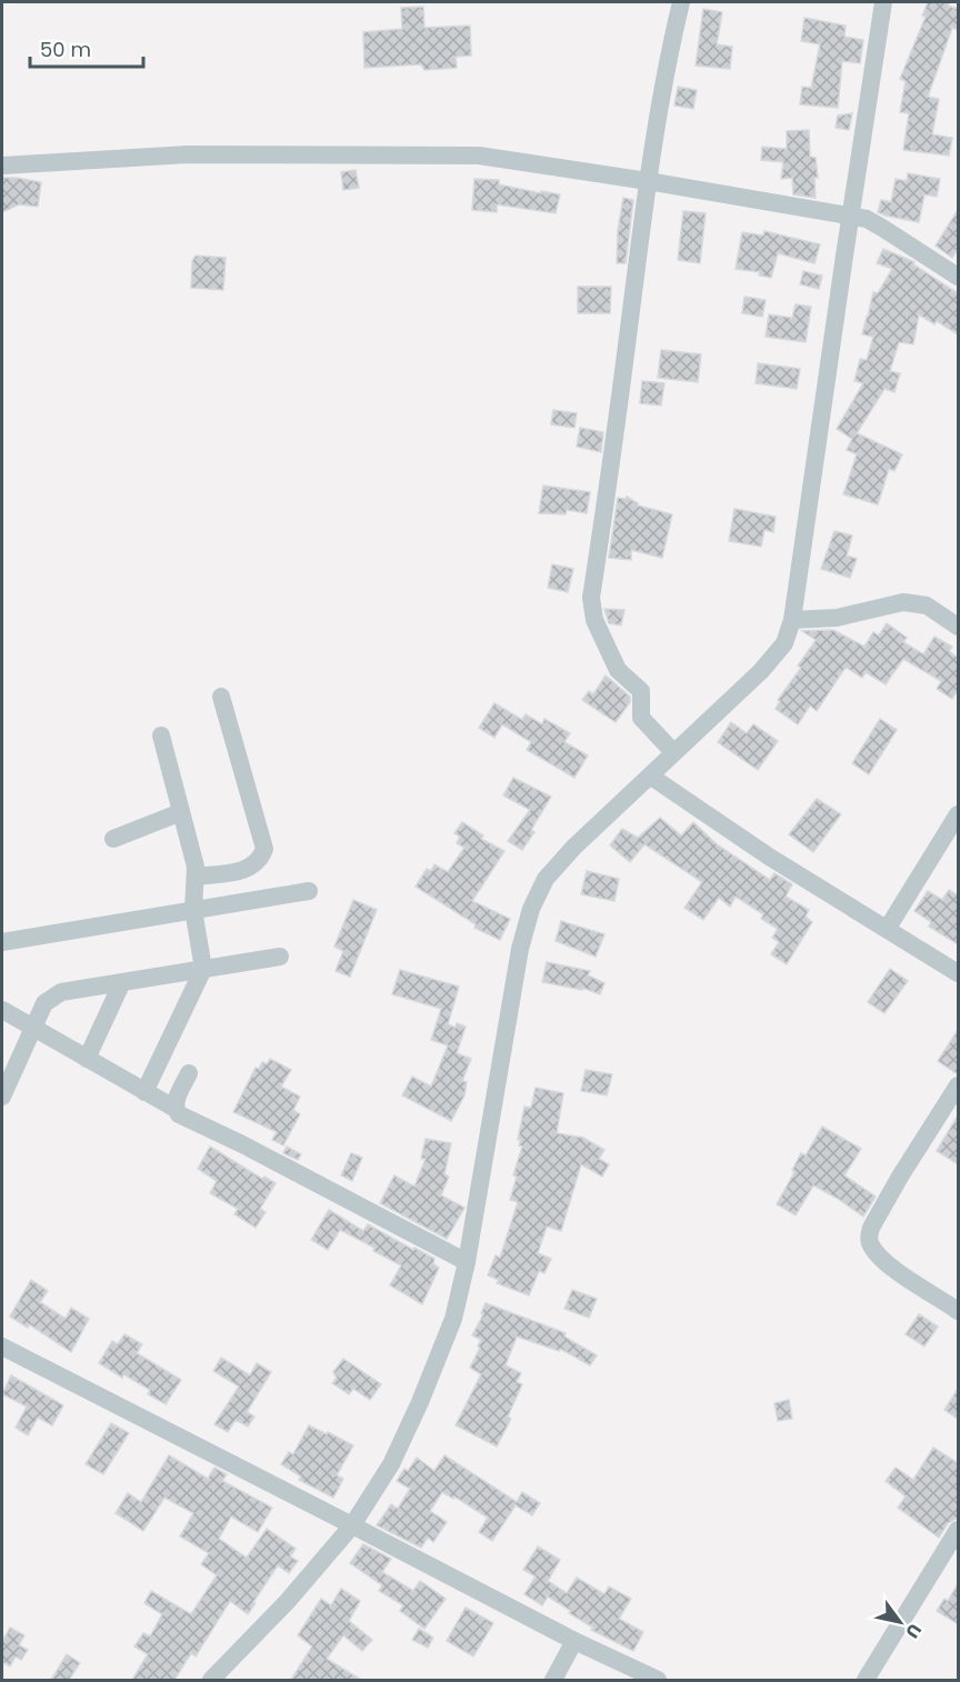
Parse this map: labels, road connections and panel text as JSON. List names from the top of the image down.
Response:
{
  "scale_bar": "50 m",
  "north": "bottom right"
}
